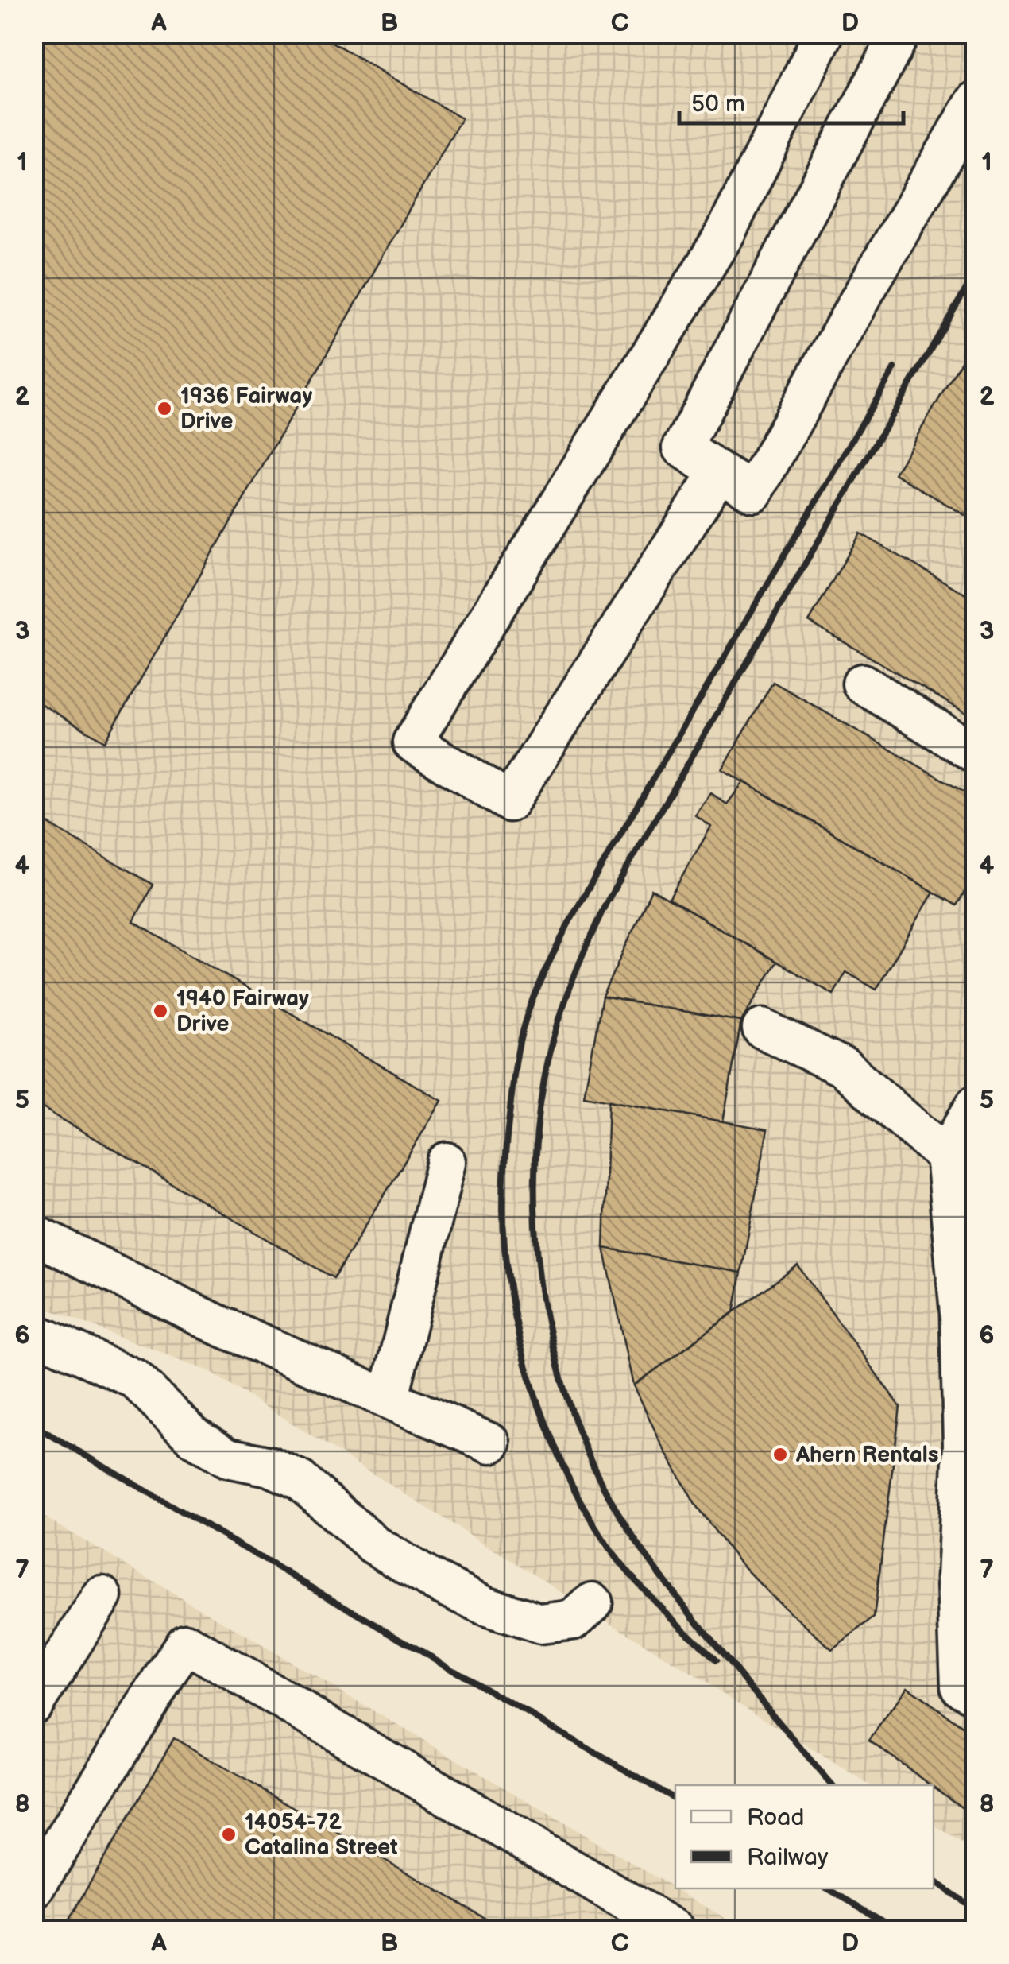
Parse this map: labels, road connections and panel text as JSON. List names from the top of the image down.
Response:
{
  "places": [
    "1936 Fairway Drive",
    "1940 Fairway Drive",
    "Ahern Rentals",
    "14054-72 Catalina Street"
  ],
  "legend": ["Road", "Railway"],
  "scale_bar": "50 m",
  "grid": {
    "columns": [
      "A",
      "B",
      "C",
      "D"
    ],
    "rows": [
      "1",
      "2",
      "3",
      "4",
      "5",
      "6",
      "7",
      "8"
    ]
  }
}
